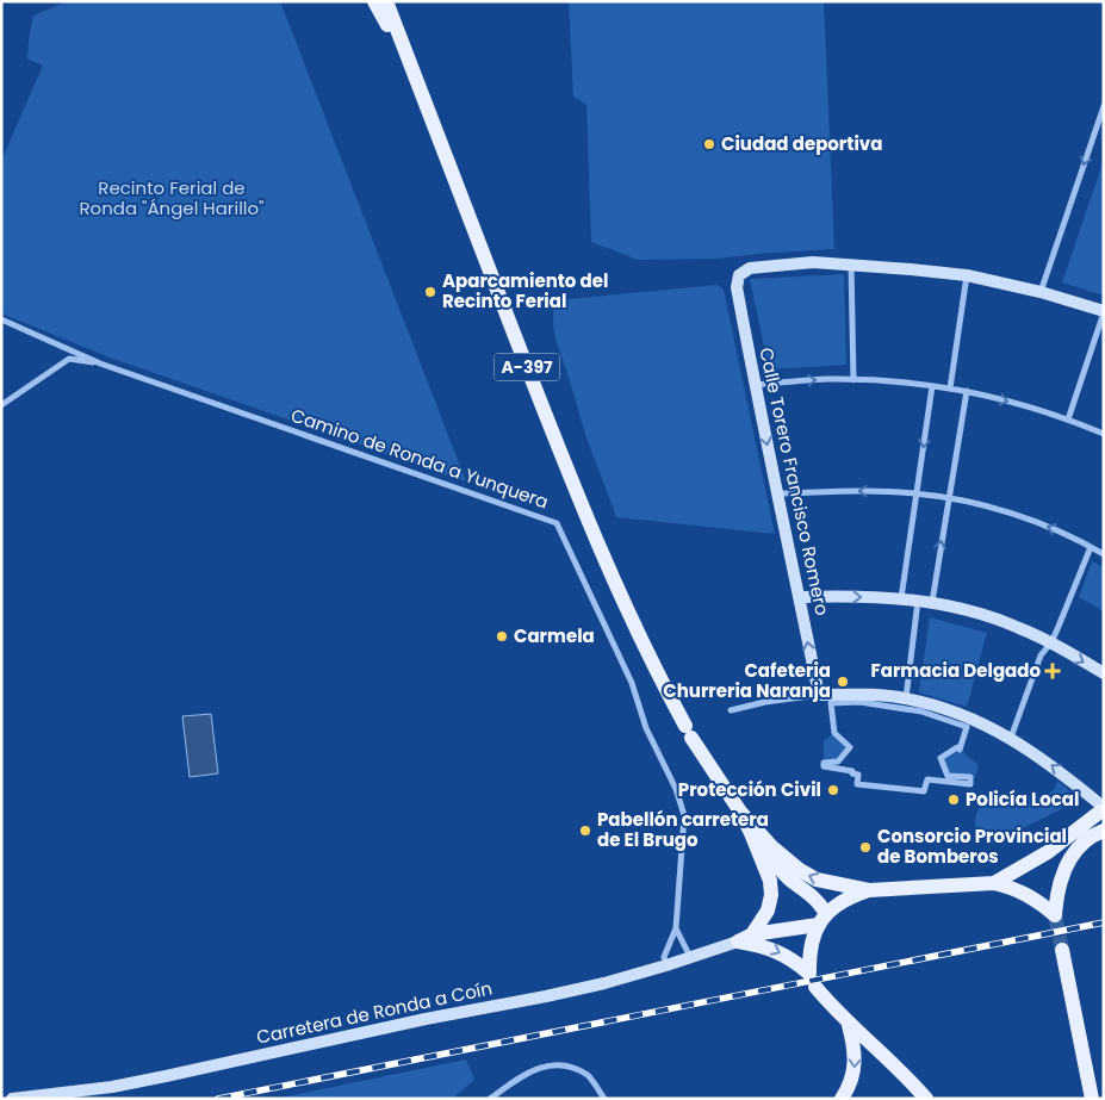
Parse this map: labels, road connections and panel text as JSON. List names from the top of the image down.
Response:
{
  "streets": {
    "main road": ["A-397"],
    "street": ["Camino de Ronda a Yunquera", "Calle Torero Francisco Romero", "Carretera de Ronda a Coín"]
  },
  "crossings": [
    ["Camino de Ronda a Yunquera", "Carretera de Ronda a Coín"]
  ],
  "parks": ["Recinto Ferial de Ronda \"Ángel Harillo\""],
  "places": {
    "other": [
      "Ciudad deportiva",
      "Aparcamiento del Recinto Ferial",
      "Carmela",
      "Cafeteria Churreria Naranja",
      "Protección Civil",
      "Policía Local",
      "Pabellón carretera de El Brugo",
      "Consorcio Provincial de Bomberos"
    ],
    "health": ["Farmacia Delgado"]
  }
}
